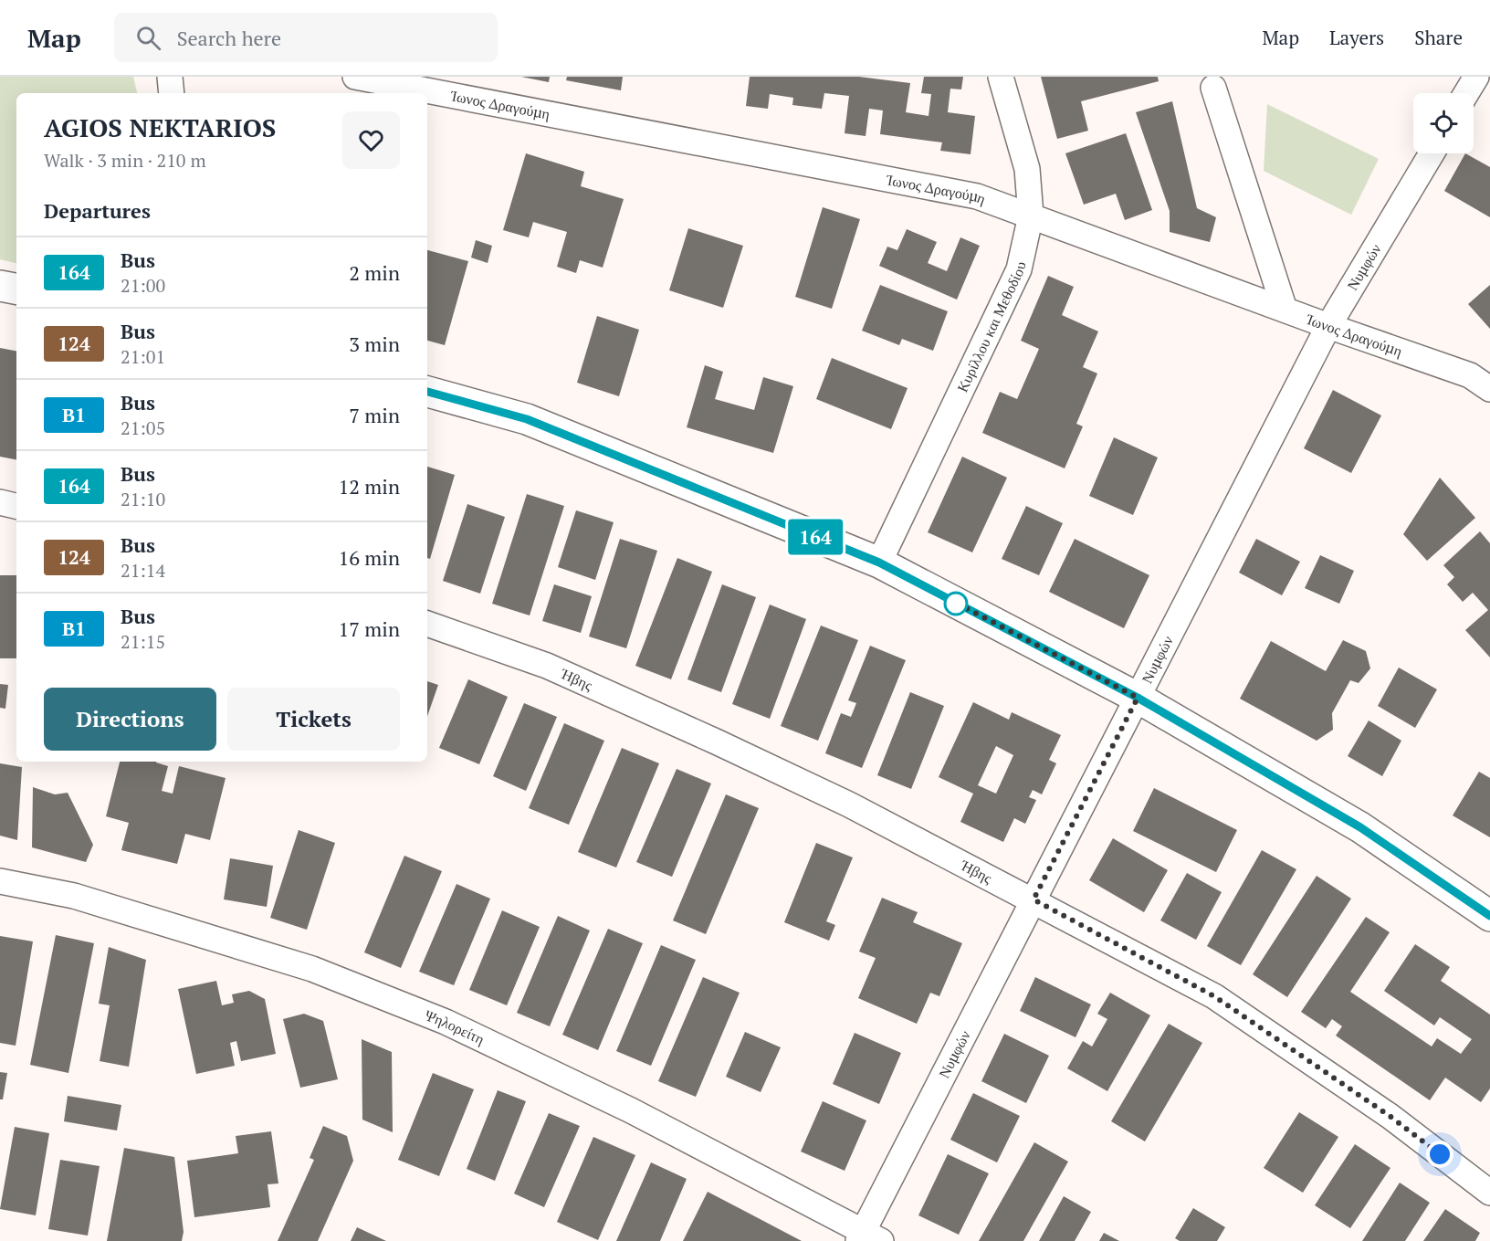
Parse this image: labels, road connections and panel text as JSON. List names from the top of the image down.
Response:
{
  "streets": {
    "street": [
      "Ίωνος Δραγούμη",
      "Νυμφών",
      "Κυρίλλου και Μεθοδίου",
      "Ήβης",
      "Ψηλορείτη"
    ]
  },
  "crossings": [
    ["Ίωνος Δραγούμη", "Νυμφών"],
    ["Ίωνος Δραγούμη", "Κυρίλλου και Μεθοδίου"],
    ["Νυμφών", "Ήβης"],
    ["Νυμφών", "Ψηλορείτη"]
  ],
  "lines": ["bus line 164"],
  "page": {
    "header": "Map",
    "search": "Search here",
    "nav": ["Map", "Layers", "Share"],
    "on_map": "164",
    "heading": [
      ["AGIOS NEKTARIOS", "Walk · 3 min · 210 m"],
      "Departures"
    ],
    "list": [
      {
        "mark": "164",
        "name": "Bus",
        "note": "21:00",
        "value": "2 min"
      },
      {
        "mark": "124",
        "name": "Bus",
        "note": "21:01",
        "value": "3 min"
      },
      {
        "mark": "Β1",
        "name": "Bus",
        "note": "21:05",
        "value": "7 min"
      },
      {
        "mark": "164",
        "name": "Bus",
        "note": "21:10",
        "value": "12 min"
      },
      {
        "mark": "124",
        "name": "Bus",
        "note": "21:14",
        "value": "16 min"
      },
      {
        "mark": "Β1",
        "name": "Bus",
        "note": "21:15",
        "value": "17 min"
      }
    ],
    "buttons": ["Directions", "Tickets"]
  }
}
